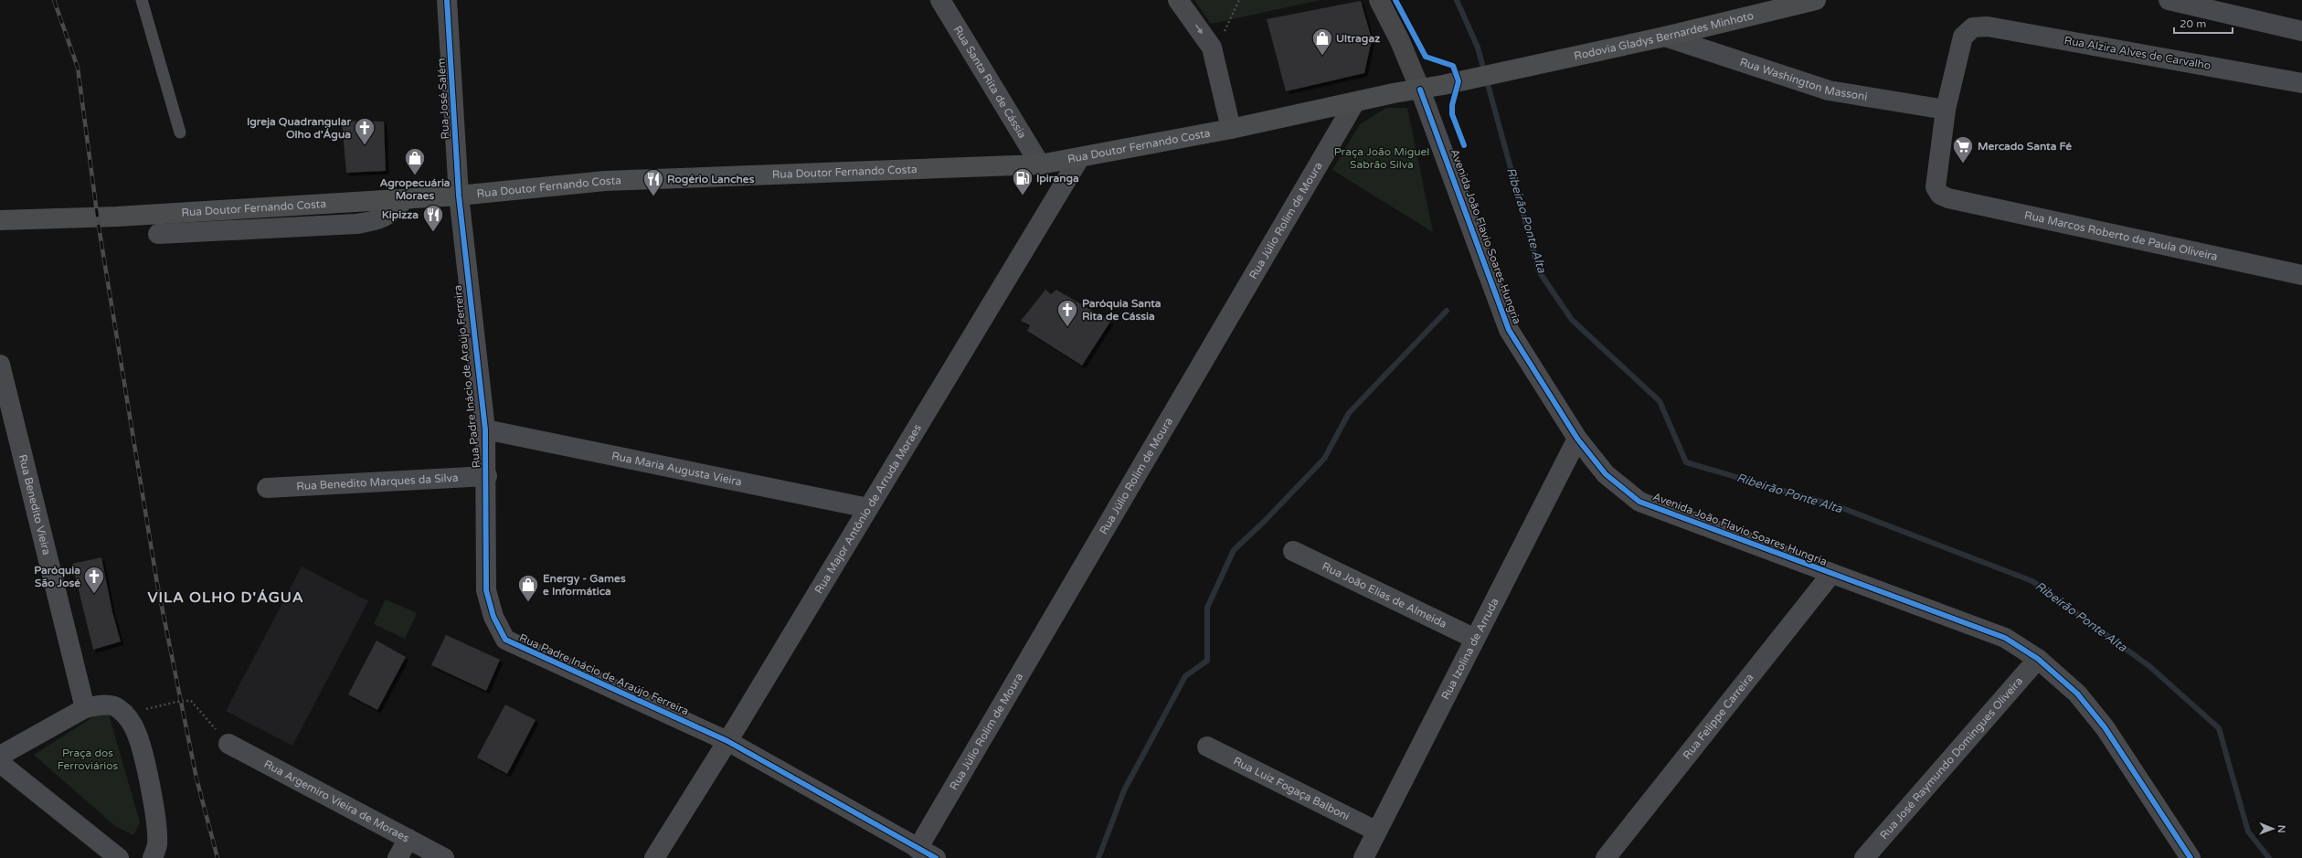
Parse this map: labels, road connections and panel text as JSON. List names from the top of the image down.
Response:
{
  "streets": {
    "main road": ["Rodovia Gladys Bernardes Minhoto", "Rua Doutor Fernando Costa"],
    "street": [
      "Rua Alzira Alves de Carvalho",
      "Rua Washington Massoni",
      "Rua Santa Rita de Cássia",
      "Rua José Salém",
      "Rua Júlio Rolim de Moura",
      "Rua Marcos Roberto de Paula Oliveira",
      "Avenida João Flavio Soares Hungria",
      "Rua Padre Inácio de Araújo Ferreira",
      "Rua Maria Augusta Vieira",
      "Rua Benedito Marques da Silva",
      "Rua Benedito Vieira",
      "Rua Major Antônio de Arruda Moraes",
      "Rua João Elias de Almeida",
      "Rua Izolina de Arruda",
      "Rua Felippe Carreira",
      "Rua José Raymundo Domingues Oliveira",
      "Rua Luiz Fogaça Balboni",
      "Rua Argemiro Vieira de Moraes"
    ]
  },
  "crossings": [
    ["Rodovia Gladys Bernardes Minhoto", "Rua Washington Massoni"],
    ["Rodovia Gladys Bernardes Minhoto", "Rua Doutor Fernando Costa"],
    ["Rua Alzira Alves de Carvalho", "Rua Washington Massoni"],
    ["Rua Alzira Alves de Carvalho", "Rua Marcos Roberto de Paula Oliveira"],
    ["Rua Washington Massoni", "Rua Marcos Roberto de Paula Oliveira"],
    ["Rua Santa Rita de Cássia", "Rua Doutor Fernando Costa"],
    ["Rua José Salém", "Rua Doutor Fernando Costa"],
    ["Rua José Salém", "Rua Padre Inácio de Araújo Ferreira"],
    ["Rua Doutor Fernando Costa", "Rua Júlio Rolim de Moura"],
    ["Rua Doutor Fernando Costa", "Avenida João Flavio Soares Hungria"],
    ["Rua Doutor Fernando Costa", "Rua Padre Inácio de Araújo Ferreira"],
    ["Rua Doutor Fernando Costa", "Rua Major Antônio de Arruda Moraes"],
    ["Rua Júlio Rolim de Moura", "Rua Padre Inácio de Araújo Ferreira"],
    ["Avenida João Flavio Soares Hungria", "Rua Izolina de Arruda"],
    ["Avenida João Flavio Soares Hungria", "Rua Felippe Carreira"],
    ["Avenida João Flavio Soares Hungria", "Rua José Raymundo Domingues Oliveira"],
    ["Rua Padre Inácio de Araújo Ferreira", "Rua Maria Augusta Vieira"],
    ["Rua Padre Inácio de Araújo Ferreira", "Rua Benedito Marques da Silva"],
    ["Rua Padre Inácio de Araújo Ferreira", "Rua Major Antônio de Arruda Moraes"],
    ["Rua Maria Augusta Vieira", "Rua Major Antônio de Arruda Moraes"],
    ["Rua João Elias de Almeida", "Rua Izolina de Arruda"],
    ["Rua Izolina de Arruda", "Rua Luiz Fogaça Balboni"]
  ],
  "districts": ["VILA OLHO D'ÁGUA"],
  "water": ["Ribeirão Ponte Alta"],
  "parks": ["Praça João Miguel Sabrão Silva", "Praça dos Ferroviários"],
  "places": {
    "shop": ["Ultragaz", "Agropecuária Moraes", "Energy - Games e Informática"],
    "church": ["Igreja Quadrangular Olho d'Água", "Paróquia Santa Rita de Cássia", "Paróquia São José"],
    "supermarket": ["Mercado Santa Fé"],
    "fuel station": ["Ipiranga"],
    "restaurant": ["Rogério Lanches", "Kipizza"]
  },
  "scale_bar": "20 m",
  "north": "right"
}
